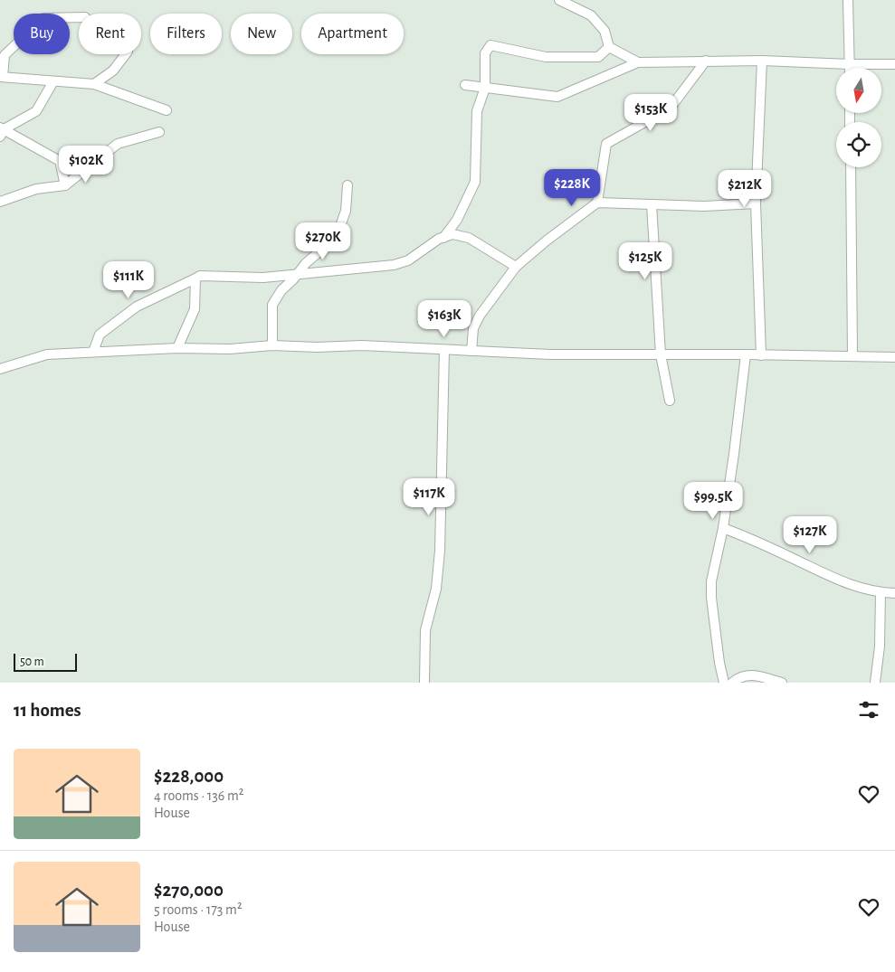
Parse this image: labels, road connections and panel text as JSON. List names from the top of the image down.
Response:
{
  "scale_bar": "50 m",
  "north": "bottom",
  "page": {
    "chip": [
      "Buy",
      "Rent",
      "Filters",
      "New",
      "Apartment"
    ],
    "price": [
      "$153K",
      "$102K",
      "$228K",
      "$212K",
      "$270K",
      "$125K",
      "$111K",
      "$163K",
      "$117K",
      "$99.5K",
      "$127K"
    ],
    "scale": "50 m",
    "heading": "11 homes",
    "list": [
      {
        "name": "$228,000",
        "note": "4 rooms · 136 m² · House"
      },
      {
        "name": "$270,000",
        "note": "5 rooms · 173 m² · House"
      }
    ]
  }
}
